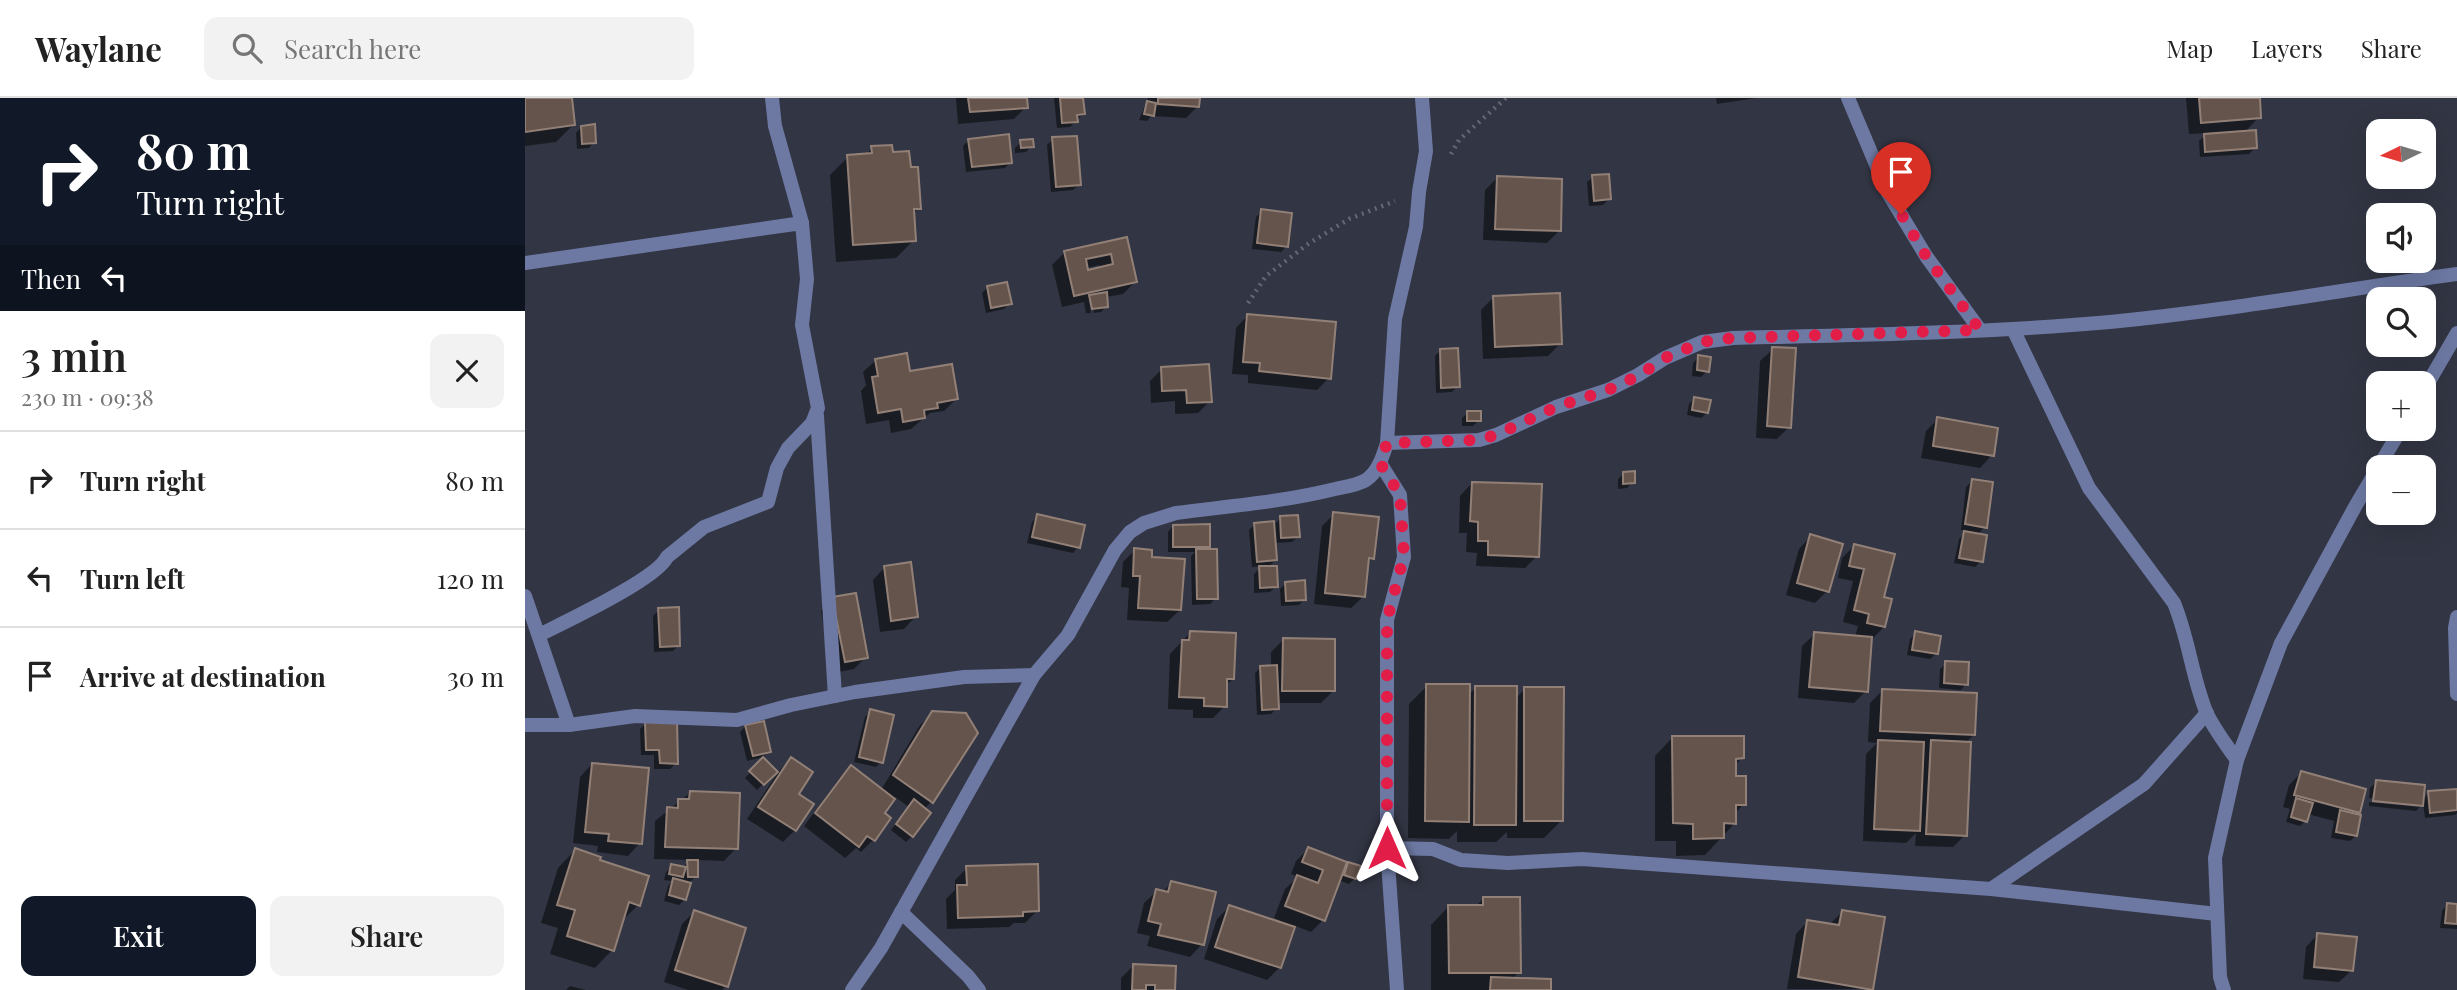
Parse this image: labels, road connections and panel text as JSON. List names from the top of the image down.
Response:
{
  "north": "left",
  "page": {
    "header": "Waylane",
    "search": "Search here",
    "nav": ["Map", "Layers", "Share"],
    "turn": ["80 m", "Turn right"],
    "map_buttons": ["+", "−"],
    "then": "Then",
    "heading": ["3 min", "230 m · 09:38"],
    "list": [
      {
        "name": "Turn right",
        "value": "80 m"
      },
      {
        "name": "Turn left",
        "value": "120 m"
      },
      {
        "name": "Arrive at destination",
        "value": "30 m"
      }
    ],
    "buttons": ["Exit", "Share"]
  }
}
